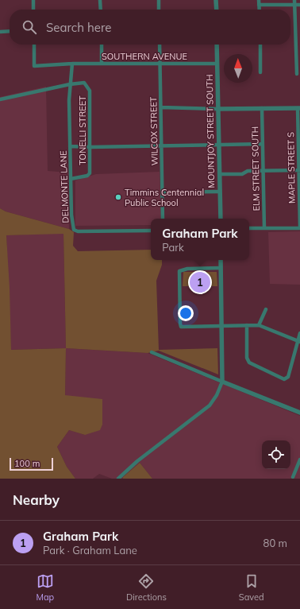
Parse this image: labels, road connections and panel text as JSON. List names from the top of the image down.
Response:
{
  "streets": {
    "street": [
      "SOUTHERN AVENUE",
      "TONELLI STREET",
      "WILCOX STREET",
      "MOUNTJOY STREET SOUTH",
      "MAPLE STREET S",
      "ELM STREET SOUTH",
      "DELMONTE LANE"
    ]
  },
  "crossings": [
    ["SOUTHERN AVENUE", "WILCOX STREET"],
    ["SOUTHERN AVENUE", "MOUNTJOY STREET SOUTH"],
    ["SOUTHERN AVENUE", "DELMONTE LANE"],
    ["TONELLI STREET", "DELMONTE LANE"]
  ],
  "places": ["Timmins Centennial Public School"],
  "scale_bar": "100 m",
  "north": "top",
  "page": {
    "search": "Search here",
    "popup": ["Graham Park", "Park"],
    "pins": "1",
    "scale": "100 m",
    "heading": "Nearby",
    "list": [
      {
        "mark": "1",
        "name": "Graham Park",
        "note": "Park · Graham Lane",
        "value": "80 m"
      }
    ],
    "nav": ["Map", "Directions", "Saved"]
  }
}
